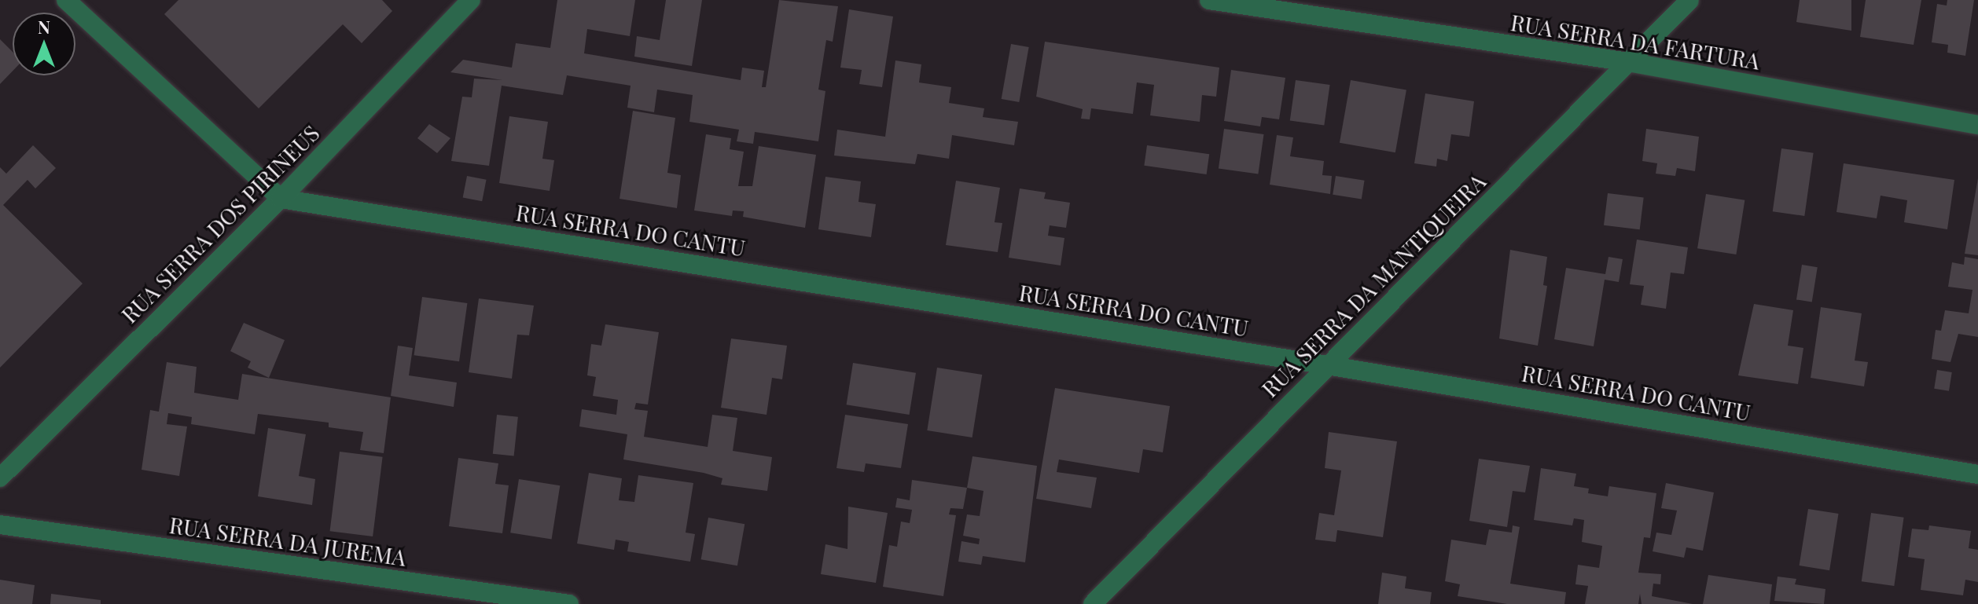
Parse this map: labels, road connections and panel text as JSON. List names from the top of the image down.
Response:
{
  "streets": {
    "street": [
      "RUA SERRA DA FARTURA",
      "RUA SERRA DOS PIRINEUS",
      "RUA SERRA DO CANTU",
      "RUA SERRA DA MANTIQUEIRA",
      "RUA SERRA DA JUREMA"
    ]
  },
  "crossings": [
    ["RUA SERRA DA FARTURA", "RUA SERRA DA MANTIQUEIRA"],
    ["RUA SERRA DOS PIRINEUS", "RUA SERRA DO CANTU"],
    ["RUA SERRA DO CANTU", "RUA SERRA DA MANTIQUEIRA"]
  ],
  "north": "top"
}
